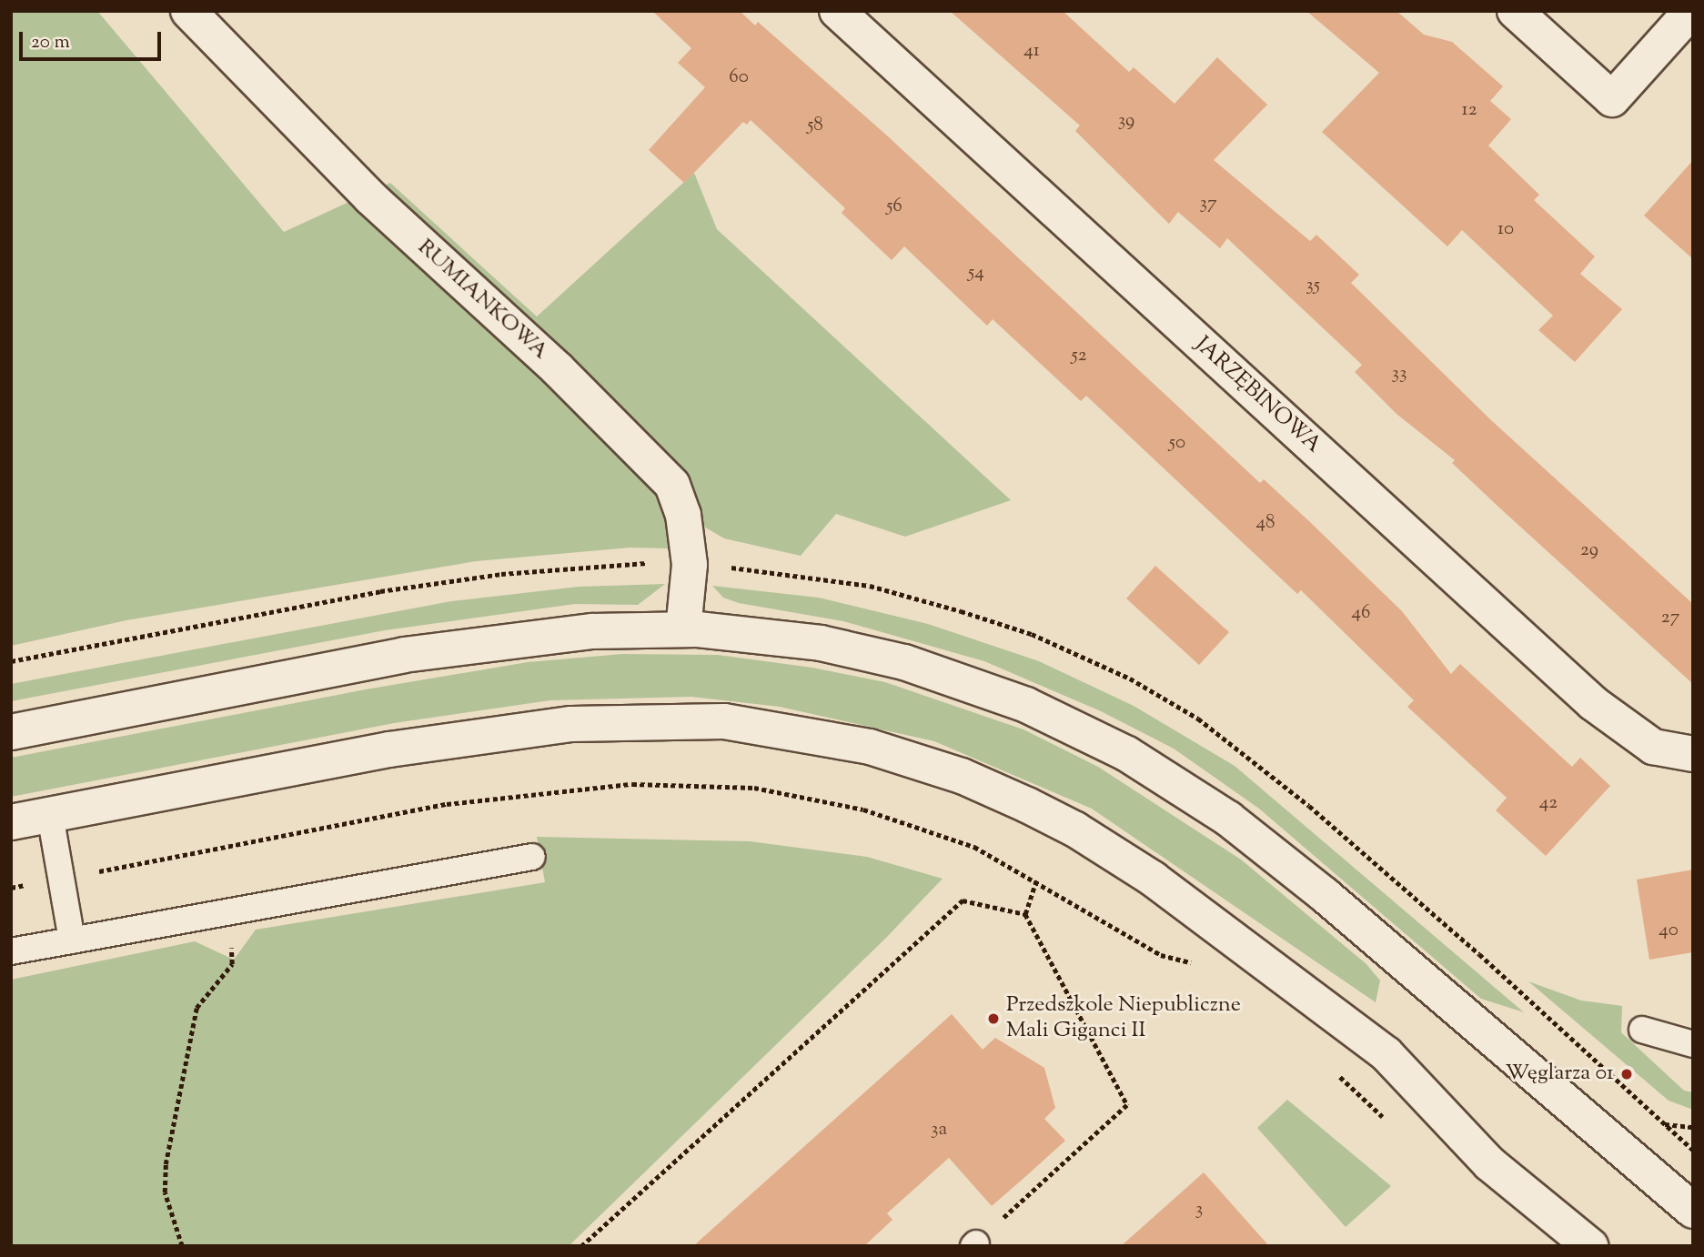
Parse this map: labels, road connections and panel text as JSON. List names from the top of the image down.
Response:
{
  "streets": {
    "street": ["RUMIANKOWA", "JARZĘBINOWA"]
  },
  "places": ["Przedszkole Niepubliczne Mali Giganci II", "Węglarza 01"],
  "house_numbers": [
    "41",
    "60",
    "12",
    "39",
    "58",
    "37",
    "56",
    "10",
    "54",
    "35",
    "52",
    "33",
    "50",
    "48",
    "29",
    "46",
    "27",
    "42",
    "40",
    "3a",
    "3"
  ],
  "scale_bar": "20 m"
}
